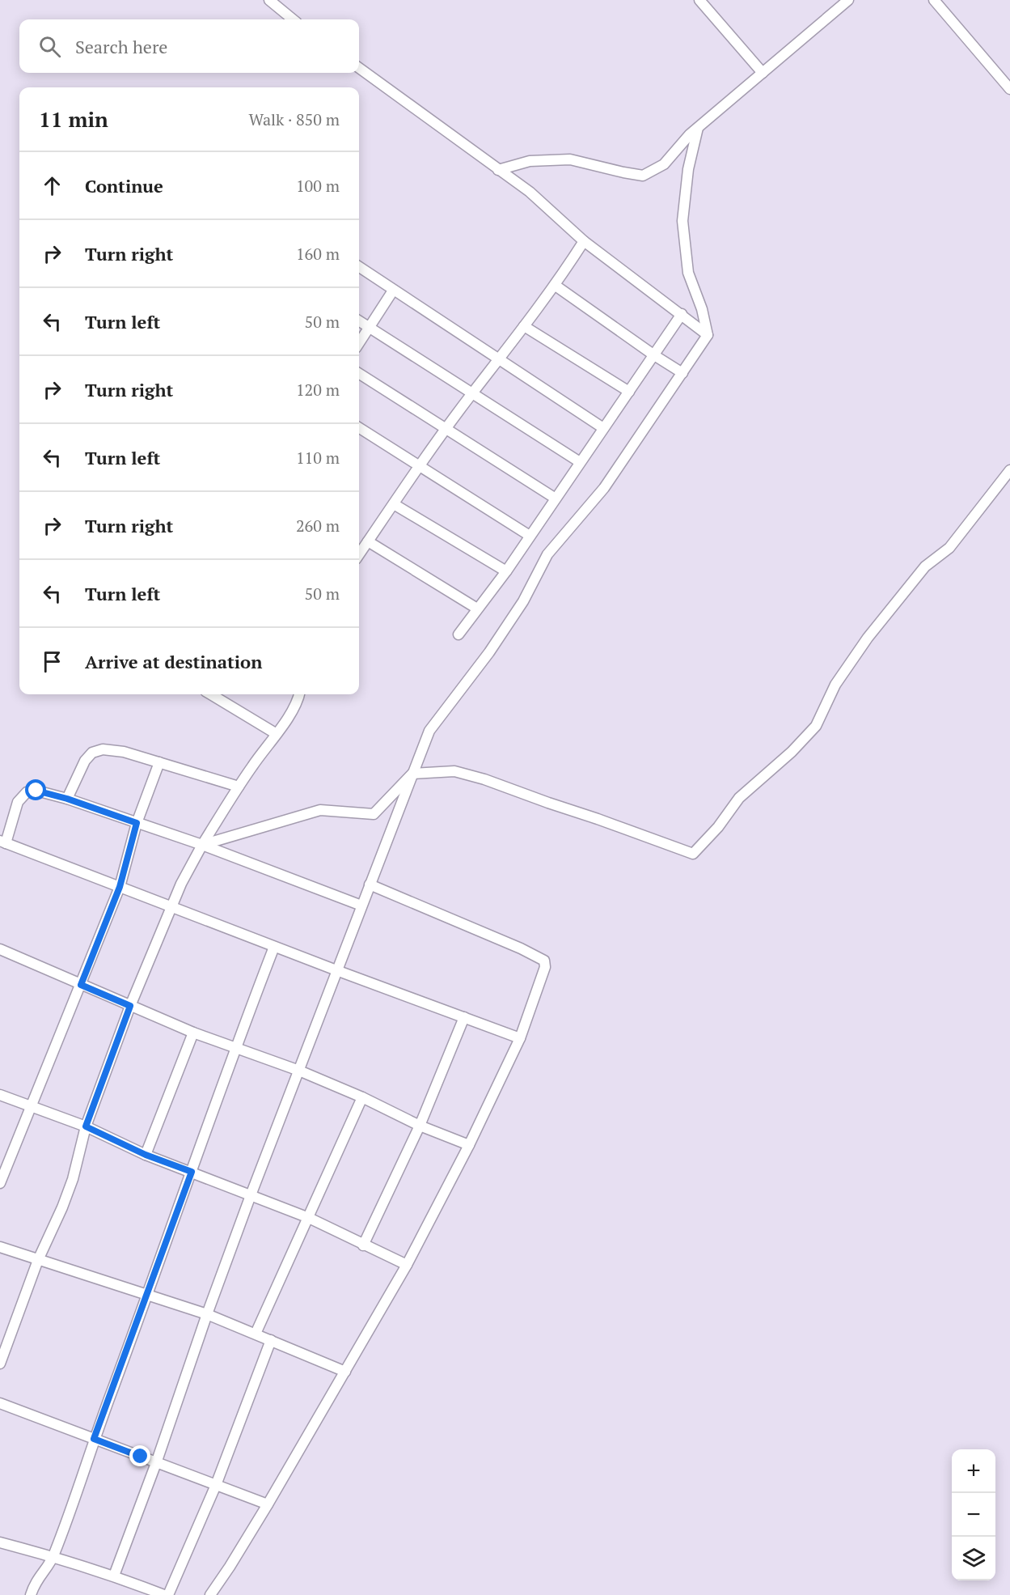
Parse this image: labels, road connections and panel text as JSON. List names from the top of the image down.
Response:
{
  "page": {
    "search": "Search here",
    "heading": ["11 min", "Walk · 850 m"],
    "list": [
      ["Continue", "100 m"],
      ["Turn right", "160 m"],
      ["Turn left", "50 m"],
      ["Turn right", "120 m"],
      ["Turn left", "110 m"],
      ["Turn right", "260 m"],
      ["Turn left", "50 m"],
      "Arrive at destination"
    ],
    "map_buttons": ["+", "−"]
  }
}
